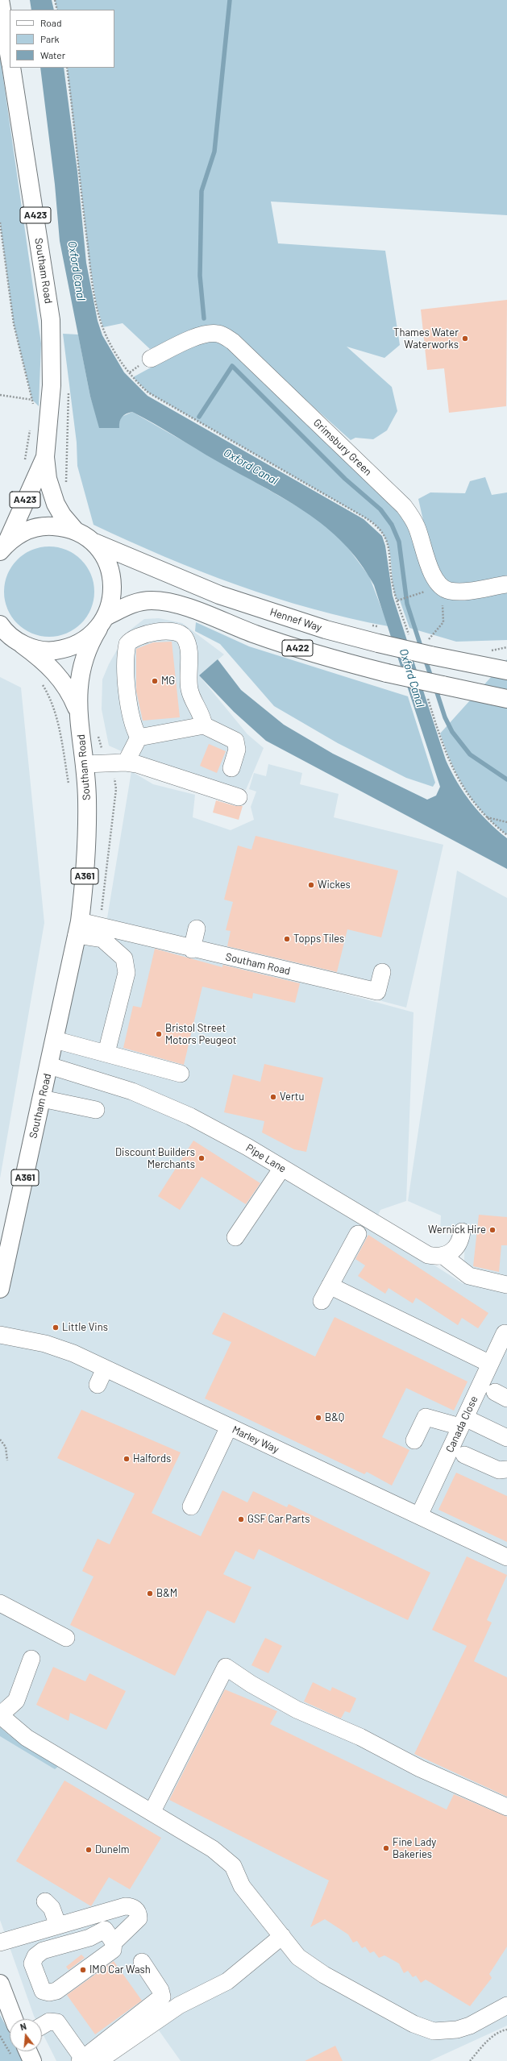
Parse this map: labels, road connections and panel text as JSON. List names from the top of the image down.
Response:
{
  "streets": {
    "main road": [
      "A423",
      "Southam Road",
      "Hennef Way",
      "A422",
      "A361"
    ],
    "street": [
      "Grimsbury Green",
      "Pipe Lane",
      "Canada Close",
      "Marley Way"
    ]
  },
  "crossings": [
    ["Southam Road", "Hennef Way"],
    ["Southam Road", "A422"],
    ["Southam Road", "Pipe Lane"],
    ["Canada Close", "Marley Way"]
  ],
  "water": ["Oxford Canal"],
  "places": [
    "Thames Water Waterworks",
    "MG",
    "Wickes",
    "Topps Tiles",
    "Bristol Street Motors Peugeot",
    "Vertu",
    "Discount Builders Merchants",
    "Wernick Hire",
    "Little Vins",
    "B&Q",
    "Halfords",
    "GSF Car Parts",
    "B&M",
    "Fine Lady Bakeries",
    "Dunelm",
    "IMO Car Wash"
  ],
  "legend": ["Road", "Park", "Water"],
  "north": "top"
}
